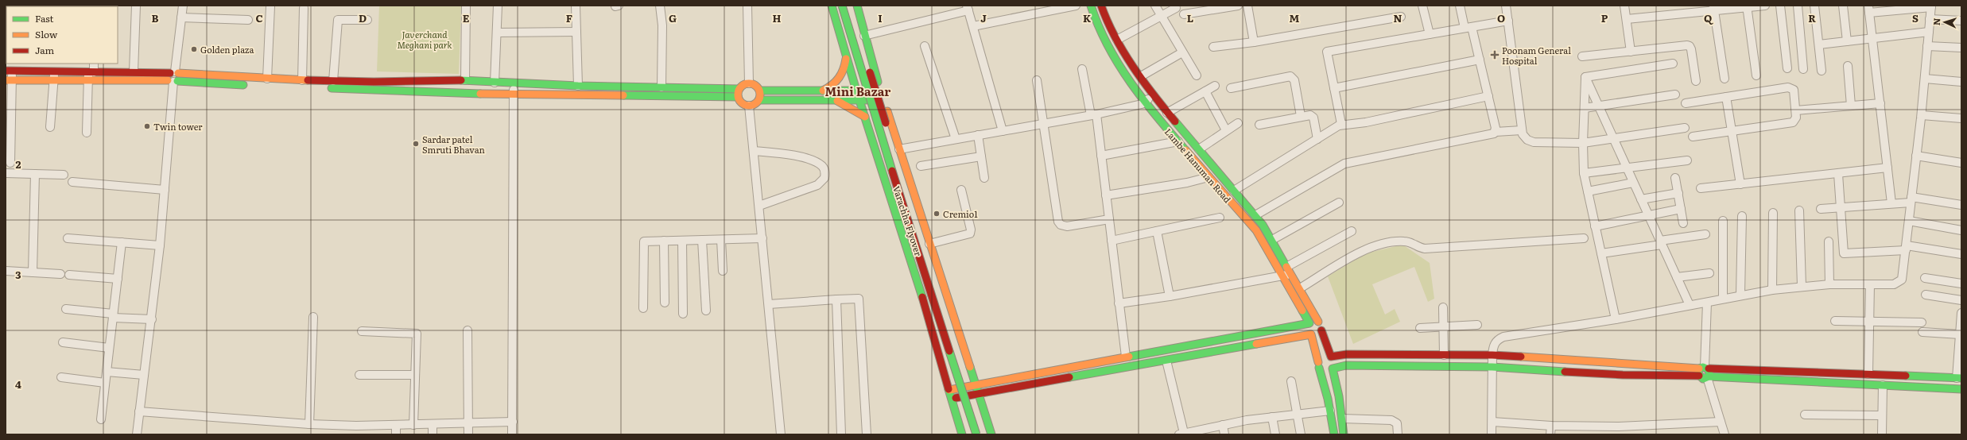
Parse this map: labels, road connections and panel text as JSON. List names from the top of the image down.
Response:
{
  "streets": {
    "street": ["Lambe Hanuman Road", "Varachha Flyover"]
  },
  "districts": ["Mini Bazar"],
  "parks": ["Javerchand Meghani park"],
  "places": {
    "other": [
      "Golden plaza",
      "Twin tower",
      "Sardar patel Smruti Bhavan",
      "Cremio1"
    ],
    "health": ["Poonam General Hospital"]
  },
  "legend": ["Fast", "Slow", "Jam"],
  "north": "left",
  "grid": {
    "columns": [
      "B",
      "C",
      "D",
      "E",
      "F",
      "G",
      "H",
      "I",
      "J",
      "K",
      "L",
      "M",
      "N",
      "O",
      "P",
      "Q",
      "R",
      "S"
    ],
    "rows": ["2", "3", "4"]
  }
}
